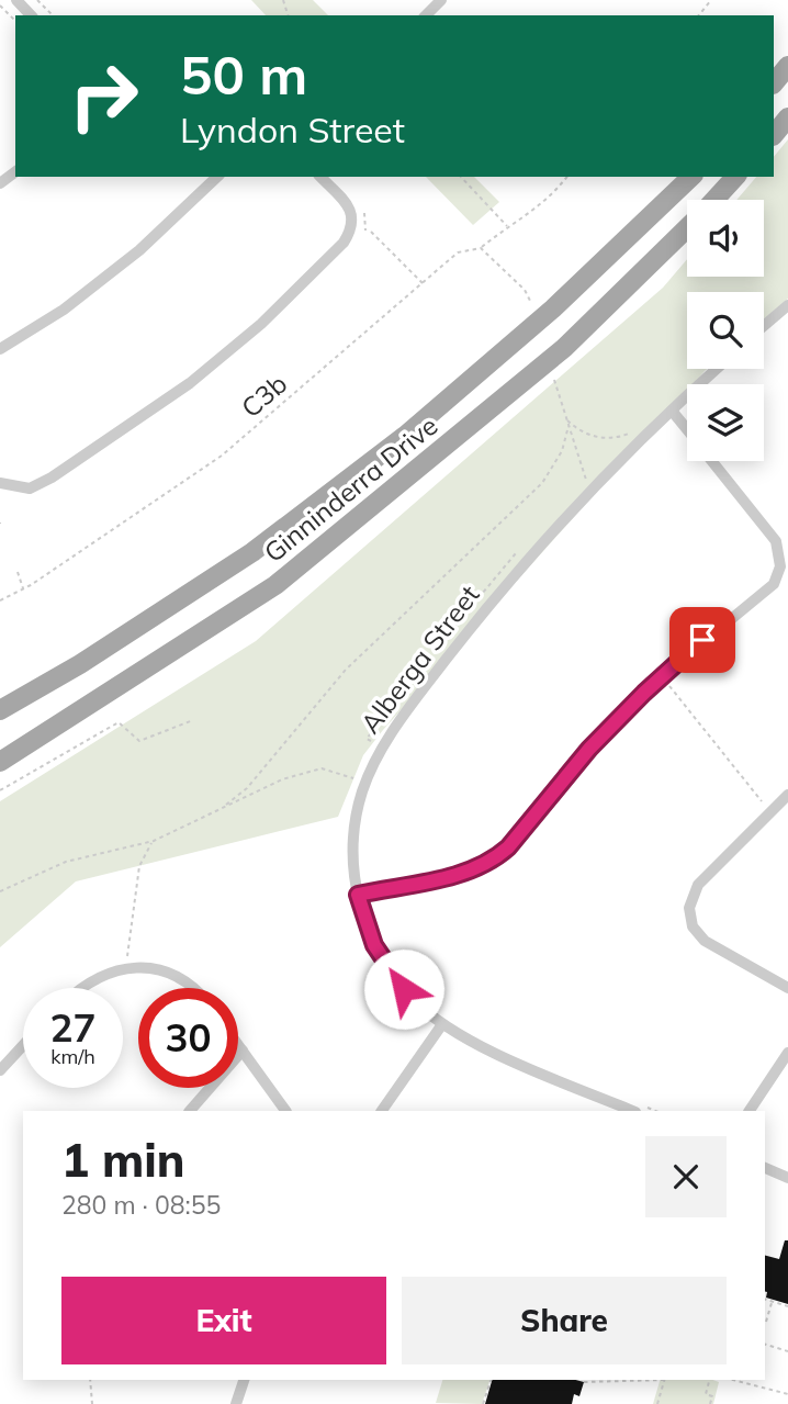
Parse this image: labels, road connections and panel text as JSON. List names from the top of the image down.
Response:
{
  "streets": {
    "main road": ["Ginninderra Drive"],
    "street": ["Alberga Street"],
    "path": ["C3b"]
  },
  "page": {
    "turn": ["50 m", "Lyndon Street"],
    "speed": "27 km/h",
    "limit": "30",
    "heading": ["1 min", "280 m · 08:55"],
    "buttons": ["Exit", "Share"]
  }
}
